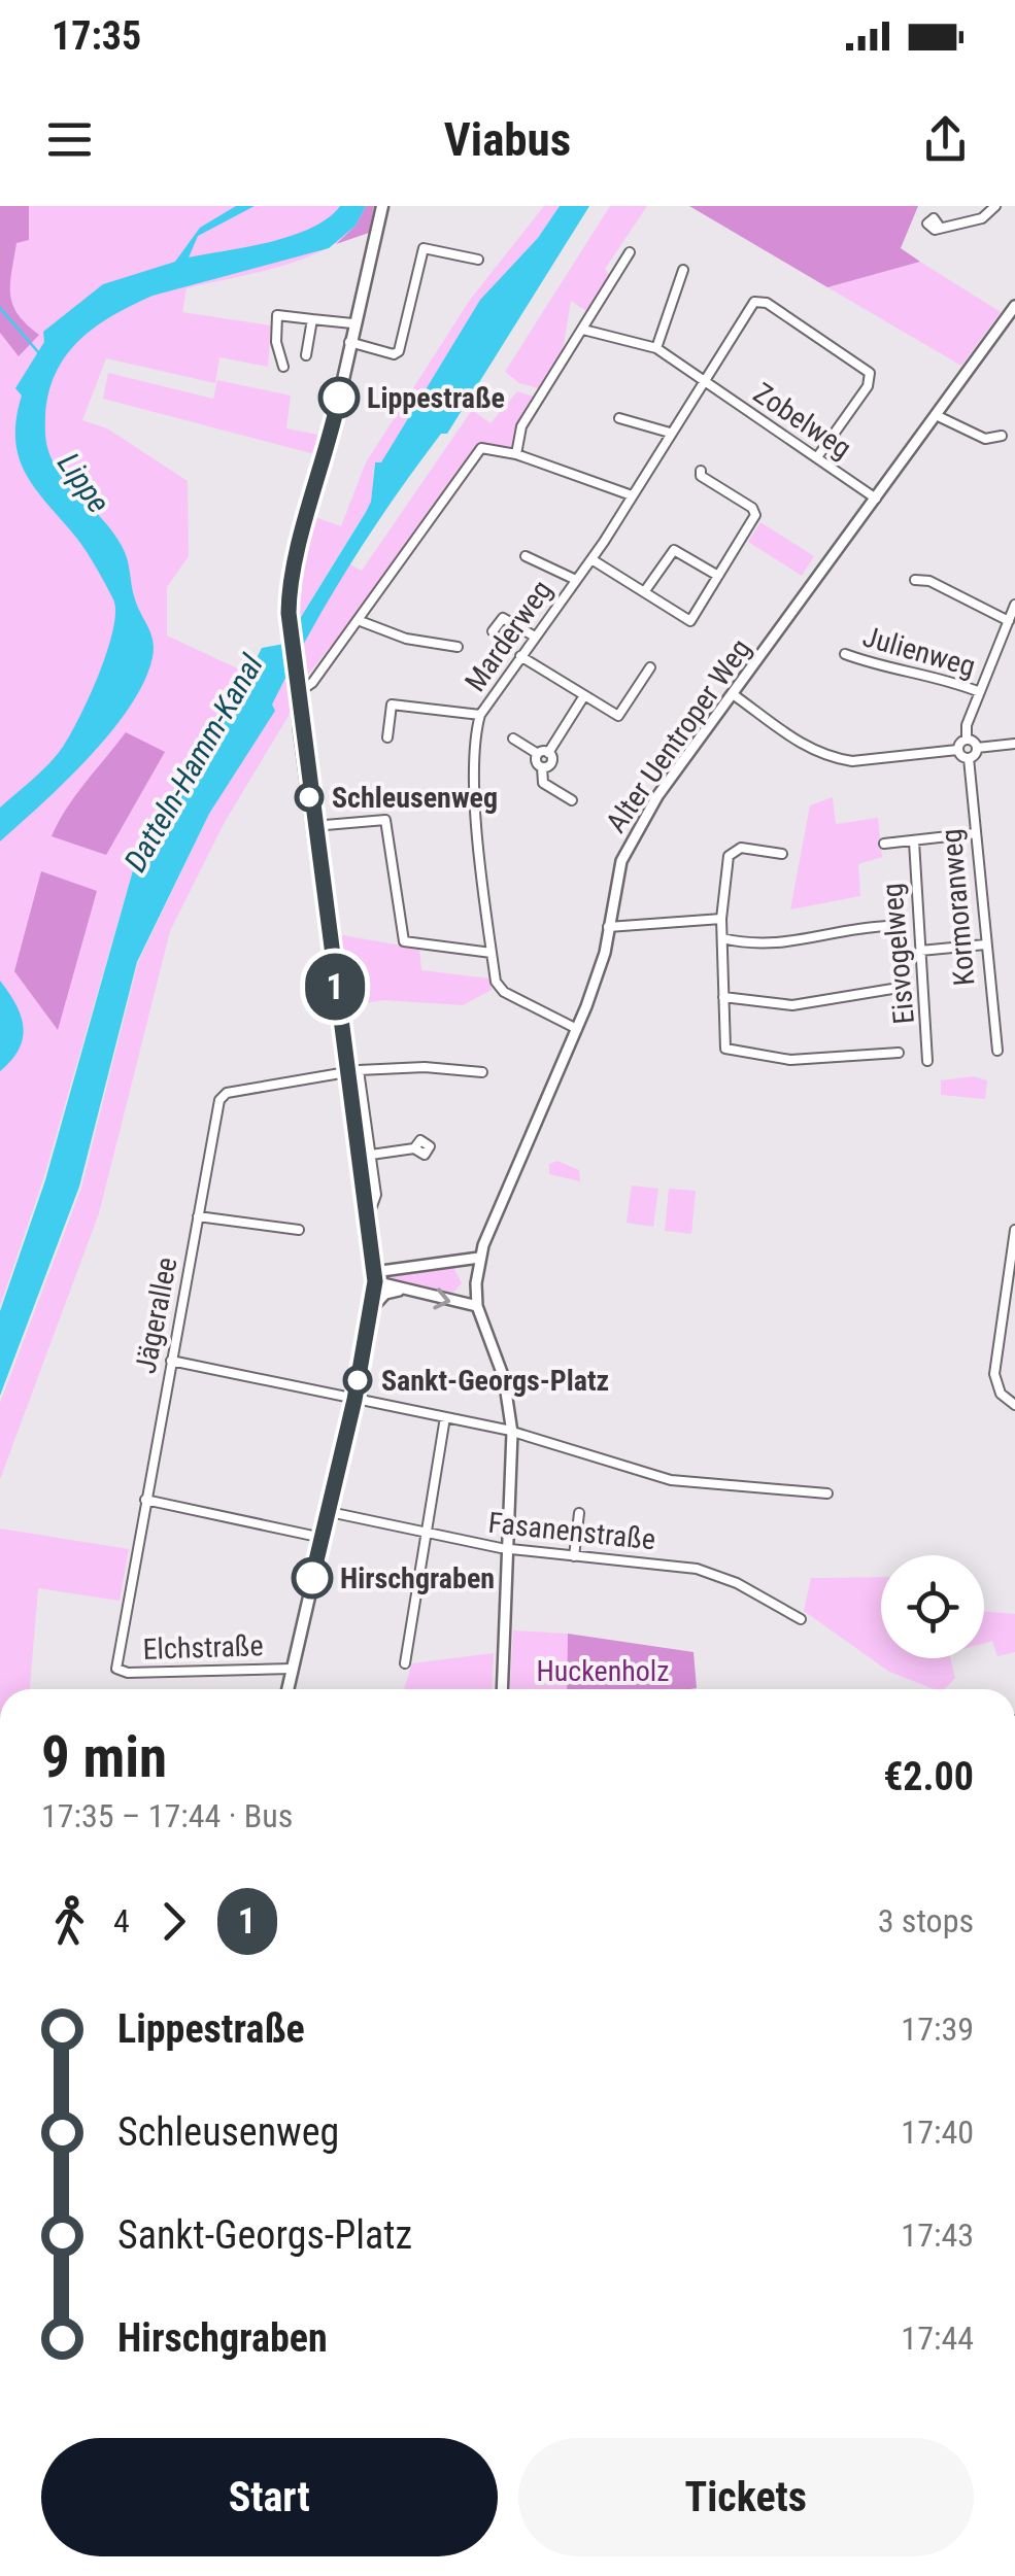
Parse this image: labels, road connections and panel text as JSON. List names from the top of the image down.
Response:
{
  "streets": {
    "street": [
      "Zobelweg",
      "Marderweg",
      "Julienweg",
      "Alter Uentroper Weg",
      "Kormoranweg",
      "Eisvogelweg",
      "Jägerallee",
      "Fasanenstraße",
      "Elchstraße"
    ]
  },
  "crossings": [
    ["Zobelweg", "Marderweg"],
    ["Zobelweg", "Alter Uentroper Weg"],
    ["Marderweg", "Alter Uentroper Weg"],
    ["Jägerallee", "Elchstraße"]
  ],
  "water": ["Lippe", "Datteln-Hamm-Kanal"],
  "parks": ["Huckenholz"],
  "places": [
    "Lippestraße",
    "Schleusenweg",
    "Sankt-Georgs-Platz",
    "Hirschgraben"
  ],
  "lines": ["bus line 1"],
  "page": {
    "status": "17:35",
    "header": "Viabus",
    "on_map": "1",
    "heading": ["9 min", "17:35 – 17:44 · Bus", "€2.00"],
    "legs": ["4", "1", "3 stops"],
    "list": [
      {
        "name": "Lippestraße",
        "value": "17:39"
      },
      {
        "name": "Schleusenweg",
        "value": "17:40"
      },
      {
        "name": "Sankt-Georgs-Platz",
        "value": "17:43"
      },
      {
        "name": "Hirschgraben",
        "value": "17:44"
      }
    ],
    "buttons": ["Start", "Tickets"]
  }
}
